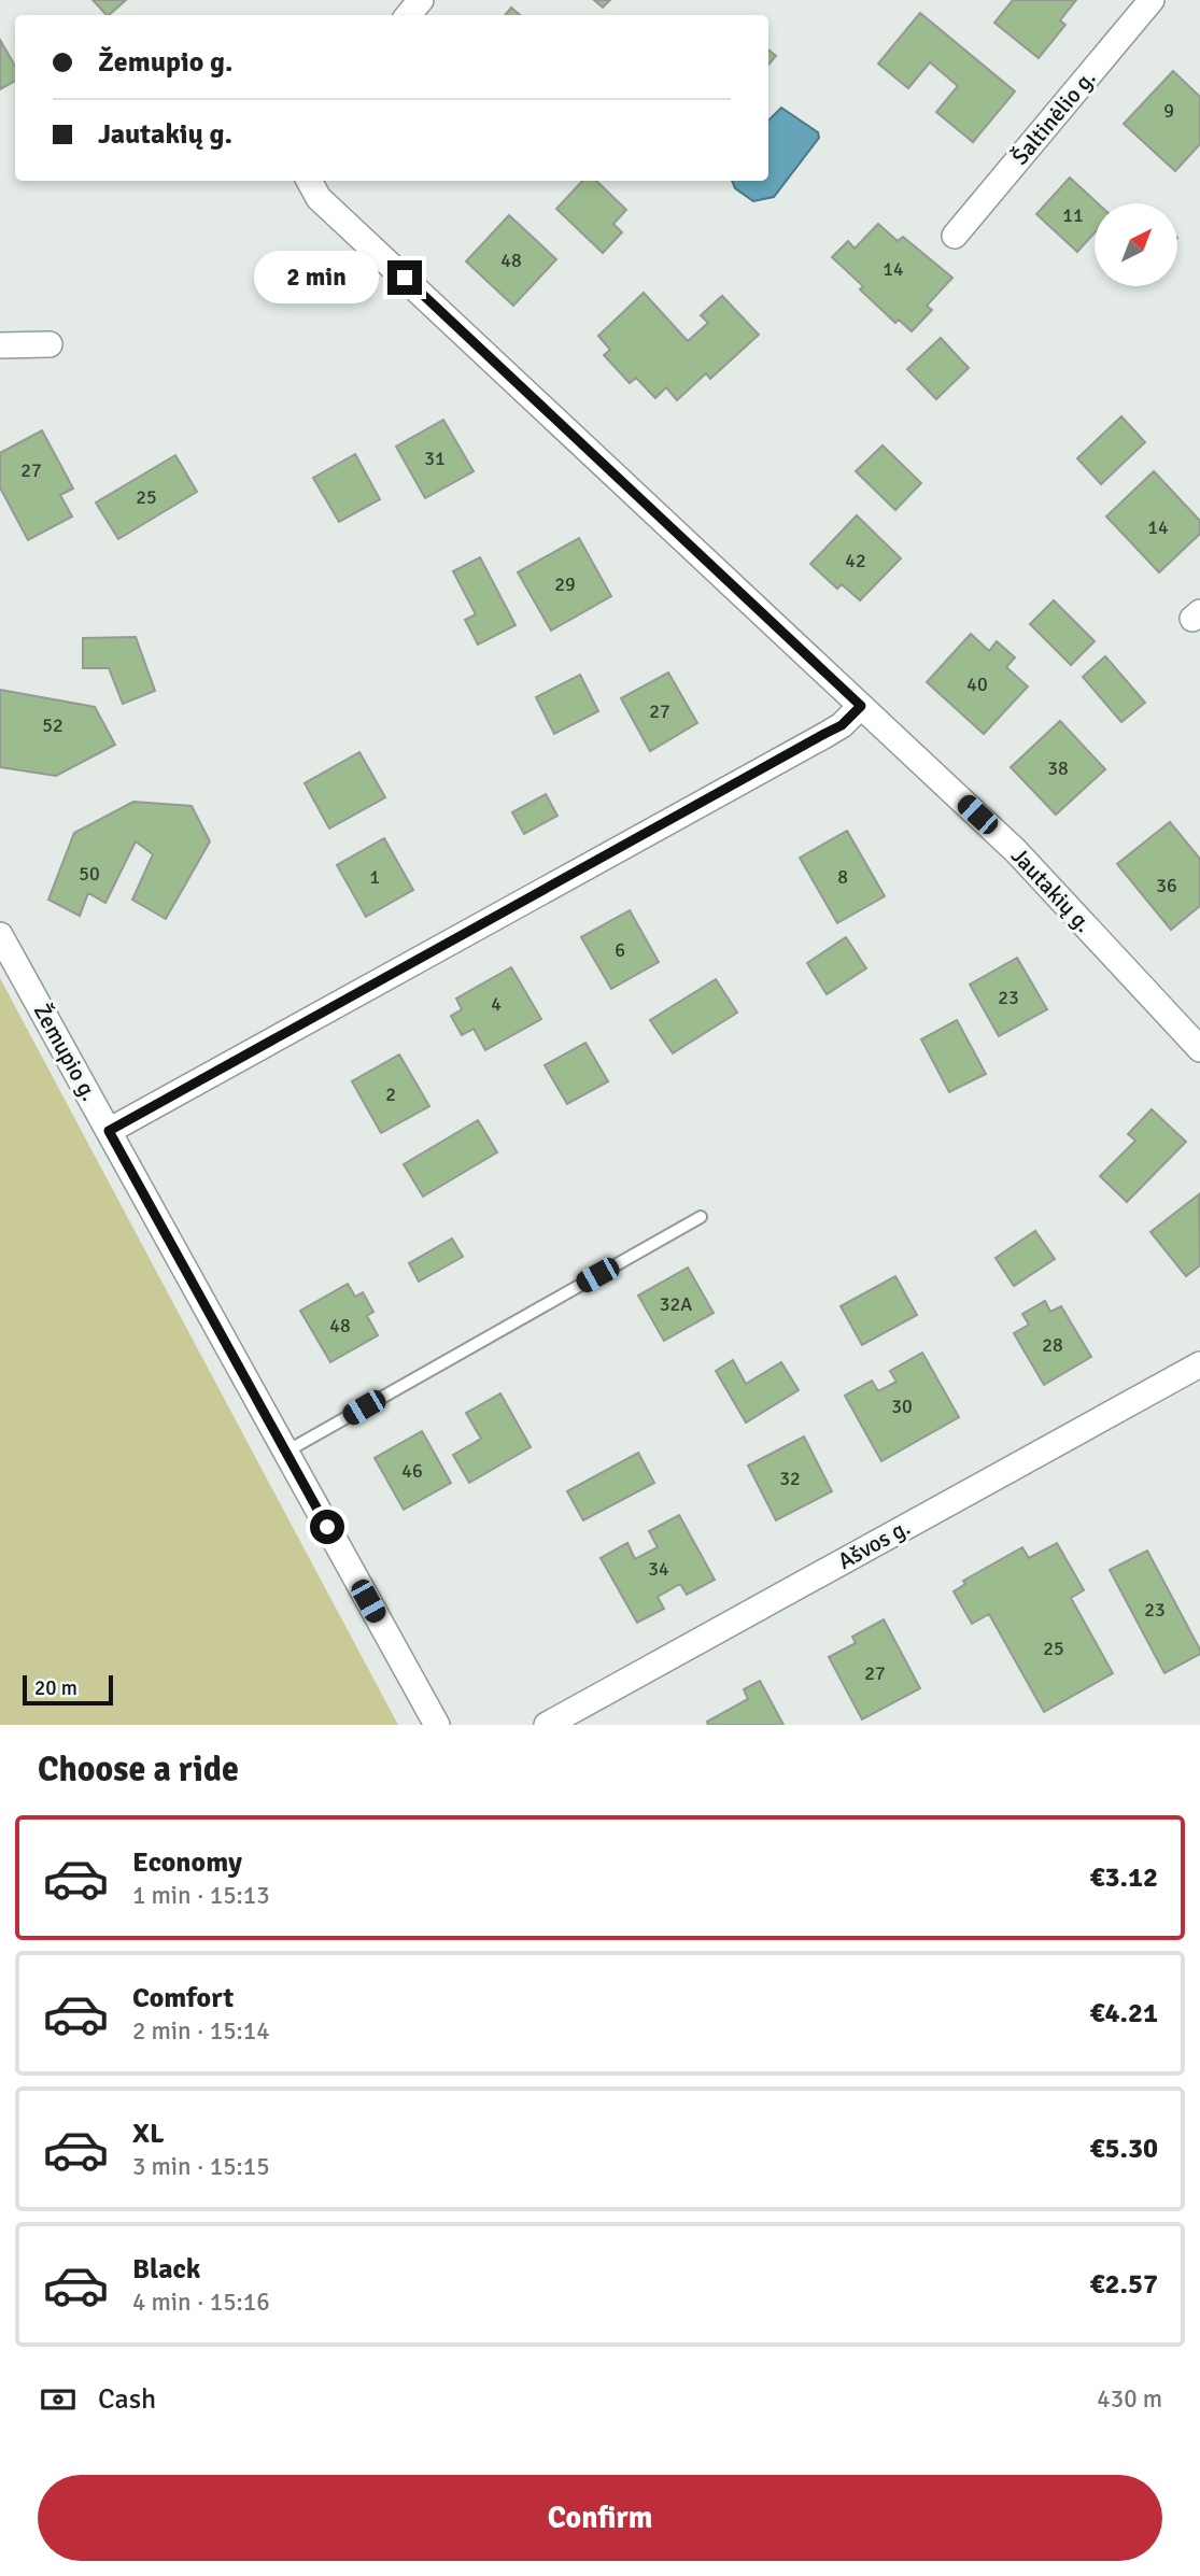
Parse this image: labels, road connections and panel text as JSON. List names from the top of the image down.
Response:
{
  "streets": {
    "street": [
      "Šaltinėlio g.",
      "Jautakių g.",
      "Žemupio g.",
      "Ašvos g."
    ]
  },
  "house_numbers": [
    "9",
    "11",
    "48",
    "14",
    "31",
    "27",
    "25",
    "14",
    "42",
    "29",
    "40",
    "27",
    "52",
    "38",
    "50",
    "1",
    "8",
    "36",
    "6",
    "23",
    "4",
    "2",
    "32A",
    "48",
    "28",
    "30",
    "46",
    "32",
    "34",
    "23",
    "25",
    "27"
  ],
  "scale_bar": "20 m",
  "north": "top right",
  "page": {
    "banner": ["Žemupio g.", "Jautakių g."],
    "bubble": "2 min",
    "scale": "20 m",
    "heading": "Choose a ride",
    "list": [
      {
        "name": "Economy",
        "note": "1 min · 15:13",
        "value": "€3.12"
      },
      {
        "name": "Comfort",
        "note": "2 min · 15:14",
        "value": "€4.21"
      },
      {
        "name": "XL",
        "note": "3 min · 15:15",
        "value": "€5.30"
      },
      {
        "name": "Black",
        "note": "4 min · 15:16",
        "value": "€2.57"
      }
    ],
    "pay": ["Cash", "430 m"],
    "buttons": "Confirm"
  }
}
